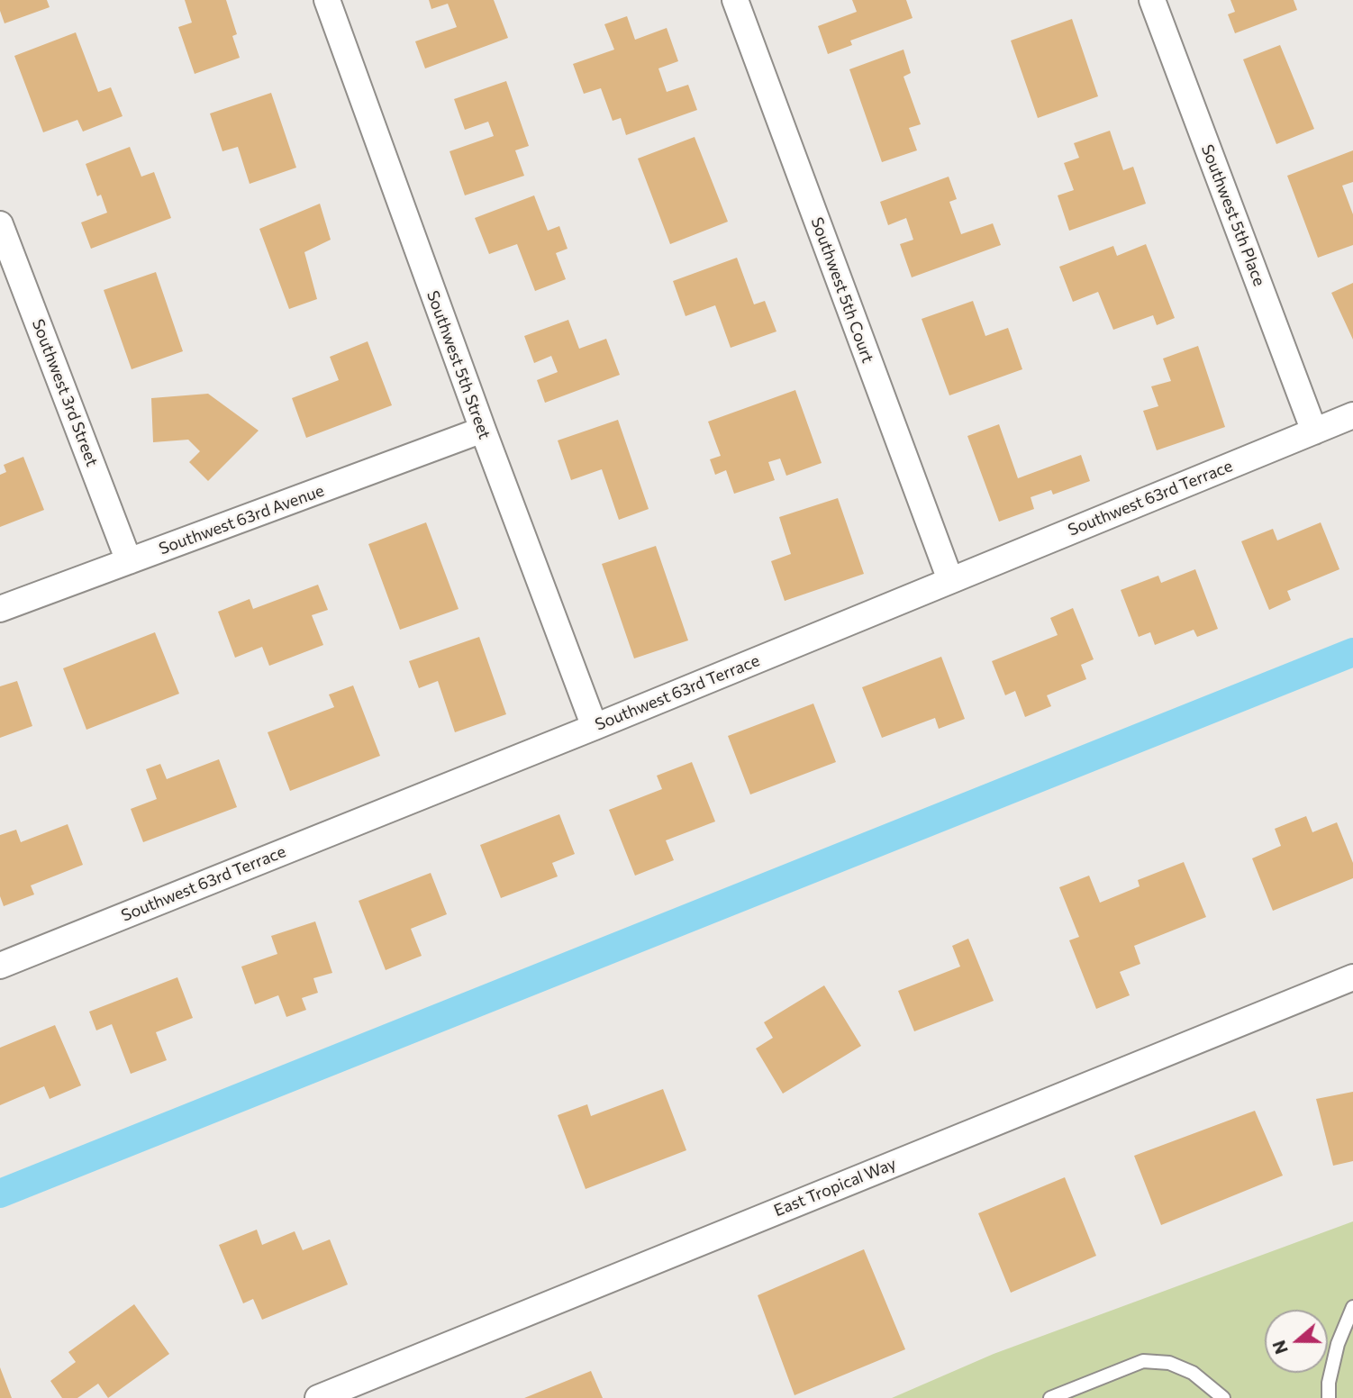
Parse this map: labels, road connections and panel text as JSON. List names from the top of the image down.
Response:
{
  "streets": {
    "street": [
      "Southwest 5th Place",
      "Southwest 5th Court",
      "Southwest 5th Street",
      "Southwest 3rd Street",
      "Southwest 63rd Terrace",
      "Southwest 63rd Avenue",
      "East Tropical Way"
    ]
  },
  "crossings": [
    ["Southwest 5th Place", "Southwest 63rd Terrace"],
    ["Southwest 5th Court", "Southwest 63rd Terrace"],
    ["Southwest 5th Street", "Southwest 63rd Terrace"],
    ["Southwest 5th Street", "Southwest 63rd Avenue"],
    ["Southwest 3rd Street", "Southwest 63rd Avenue"]
  ],
  "north": "left"
}
